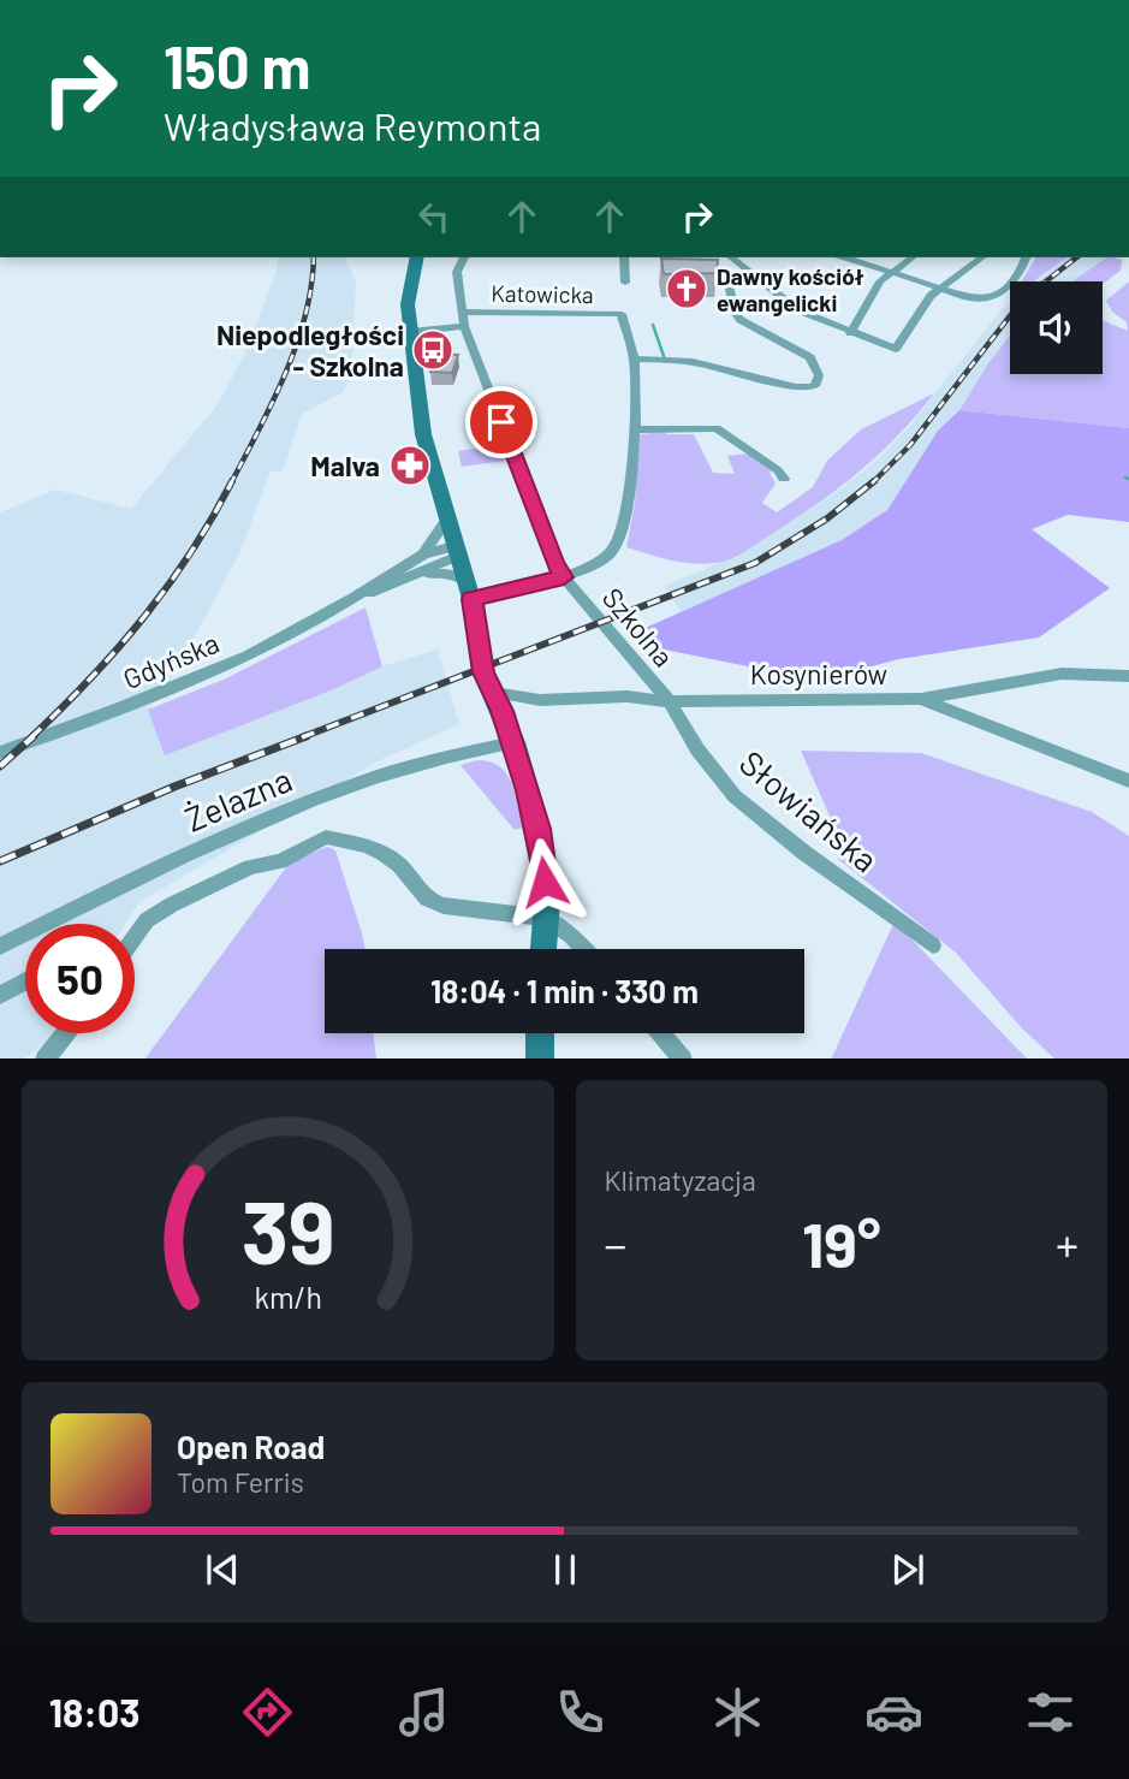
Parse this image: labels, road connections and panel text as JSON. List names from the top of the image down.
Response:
{
  "streets": {
    "street": [
      "Katowicka",
      "Szkolna",
      "Gdyńska",
      "Kosynierów",
      "Żelazna",
      "Słowiańska"
    ]
  },
  "crossings": [
    ["Katowicka", "Szkolna"],
    ["Szkolna", "Kosynierów"],
    ["Szkolna", "Słowiańska"],
    ["Kosynierów", "Słowiańska"]
  ],
  "places": {
    "church": ["Dawny kościół ewangelicki"],
    "bus stop": ["Niepodległości - Szkolna"],
    "pharmacy": ["Malva"]
  },
  "page": {
    "turn": ["150 m", "Władysława Reymonta"],
    "limit": "50",
    "trip": "18:04 · 1 min · 330 m",
    "tile": "Klimatyzacja",
    "heat": ["−", "19°", "+"],
    "song": ["Open Road", "Tom Ferris"],
    "tabs": "18:03",
    "gauge": ["39", "km/h"]
  }
}
